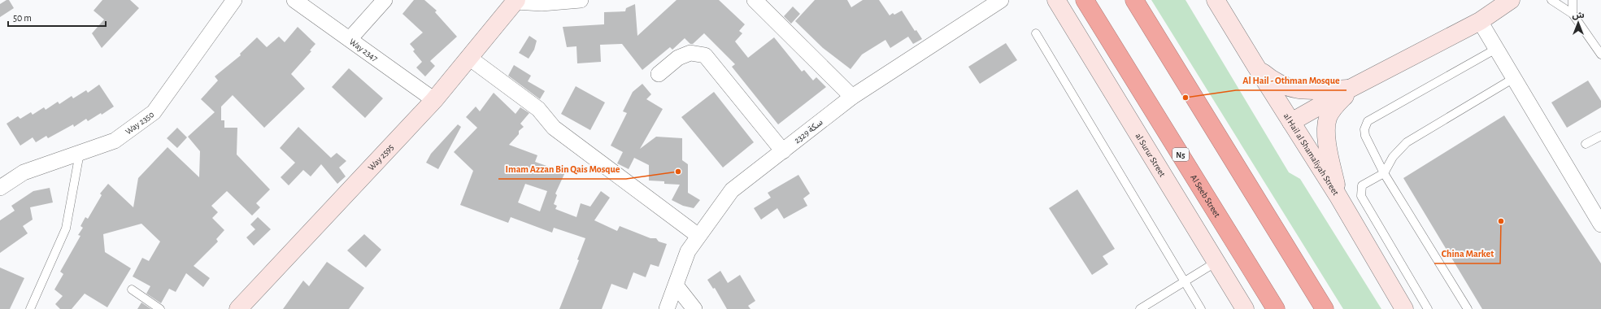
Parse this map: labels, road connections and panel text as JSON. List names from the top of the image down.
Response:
{
  "streets": {
    "highway": ["N5", "Al Seeb Street"],
    "street": [
      "Way 2347",
      "Way 2350",
      "سكة 2329",
      "al Hail al Shamaliyah Street",
      "al Surur Street",
      "Way 2595"
    ]
  },
  "crossings": [
    ["Way 2347", "Way 2595"]
  ],
  "places": ["Al Hail - Othman Mosque", "Imam Azzan Bin Qais Mosque", "China Market"],
  "scale_bar": "50 m",
  "north": "top"
}
